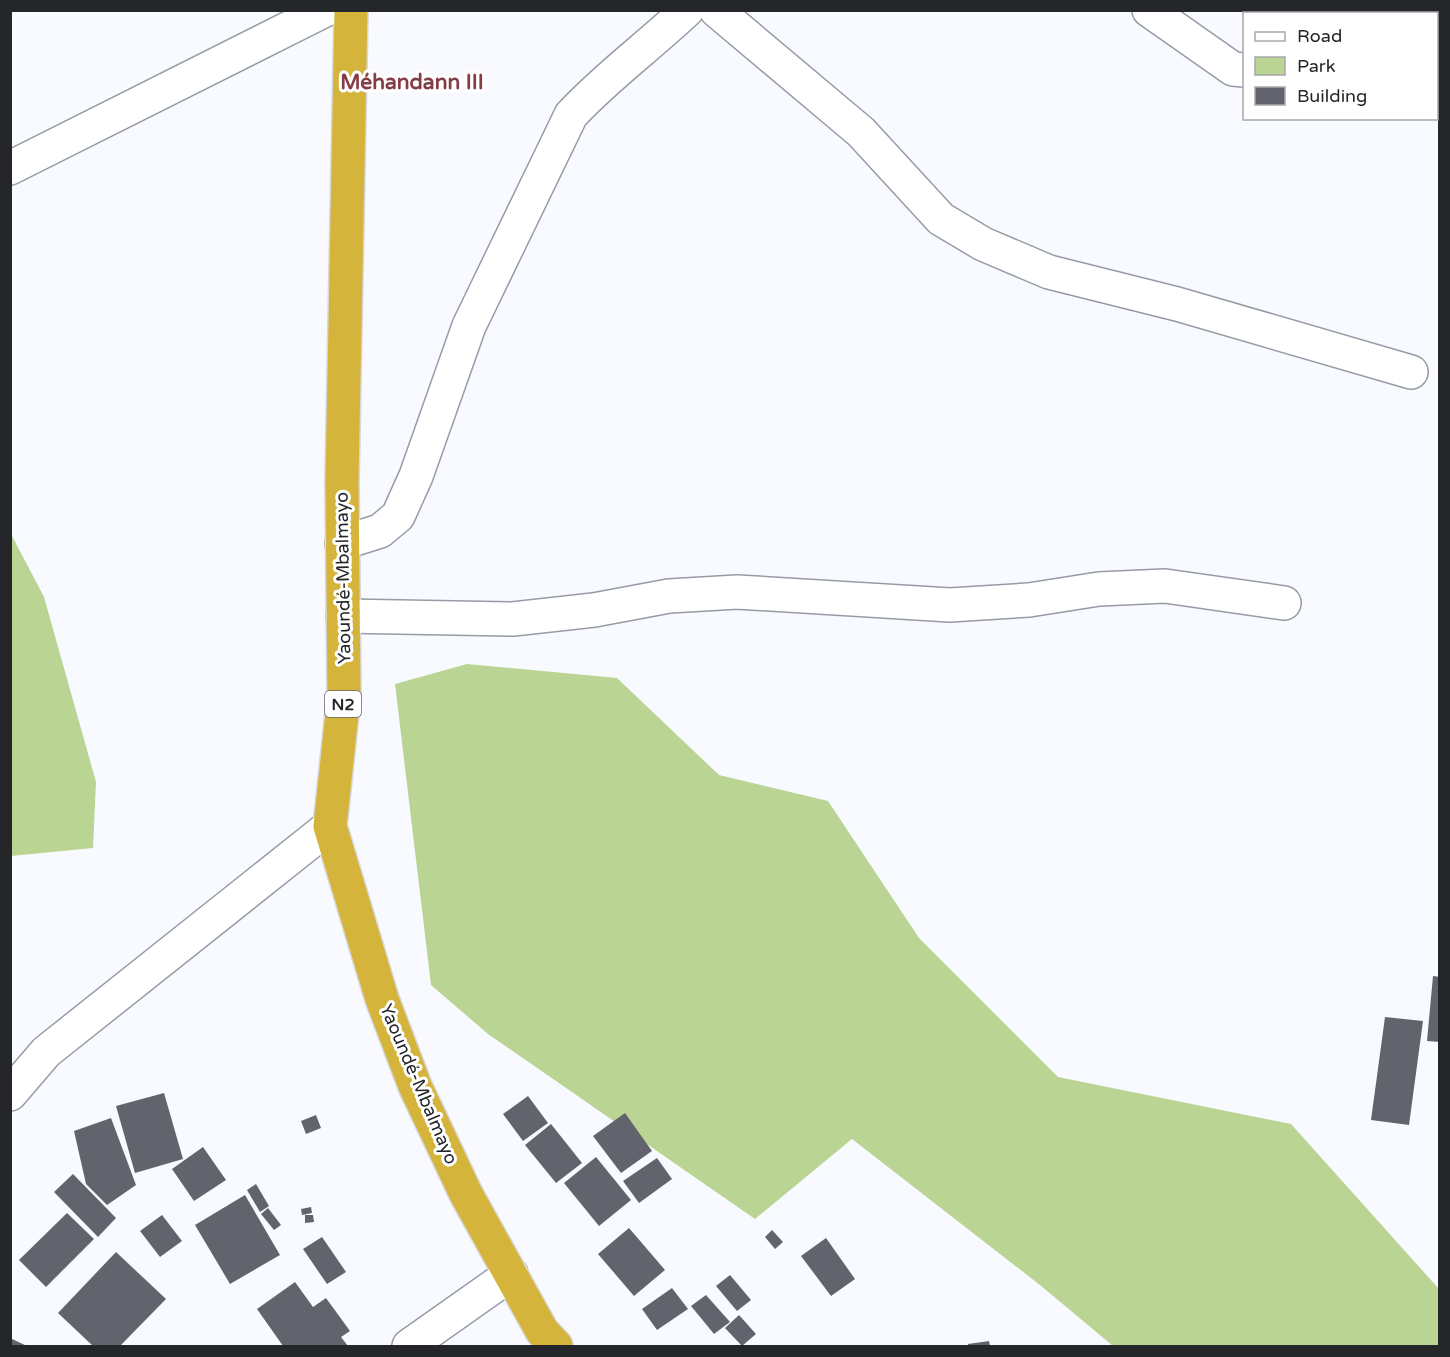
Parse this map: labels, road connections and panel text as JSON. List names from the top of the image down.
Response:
{
  "streets": {
    "highway": ["Yaoundé-Mbalmayo", "N2"]
  },
  "districts": ["Méhandann III"],
  "legend": ["Road", "Park", "Building"]
}
